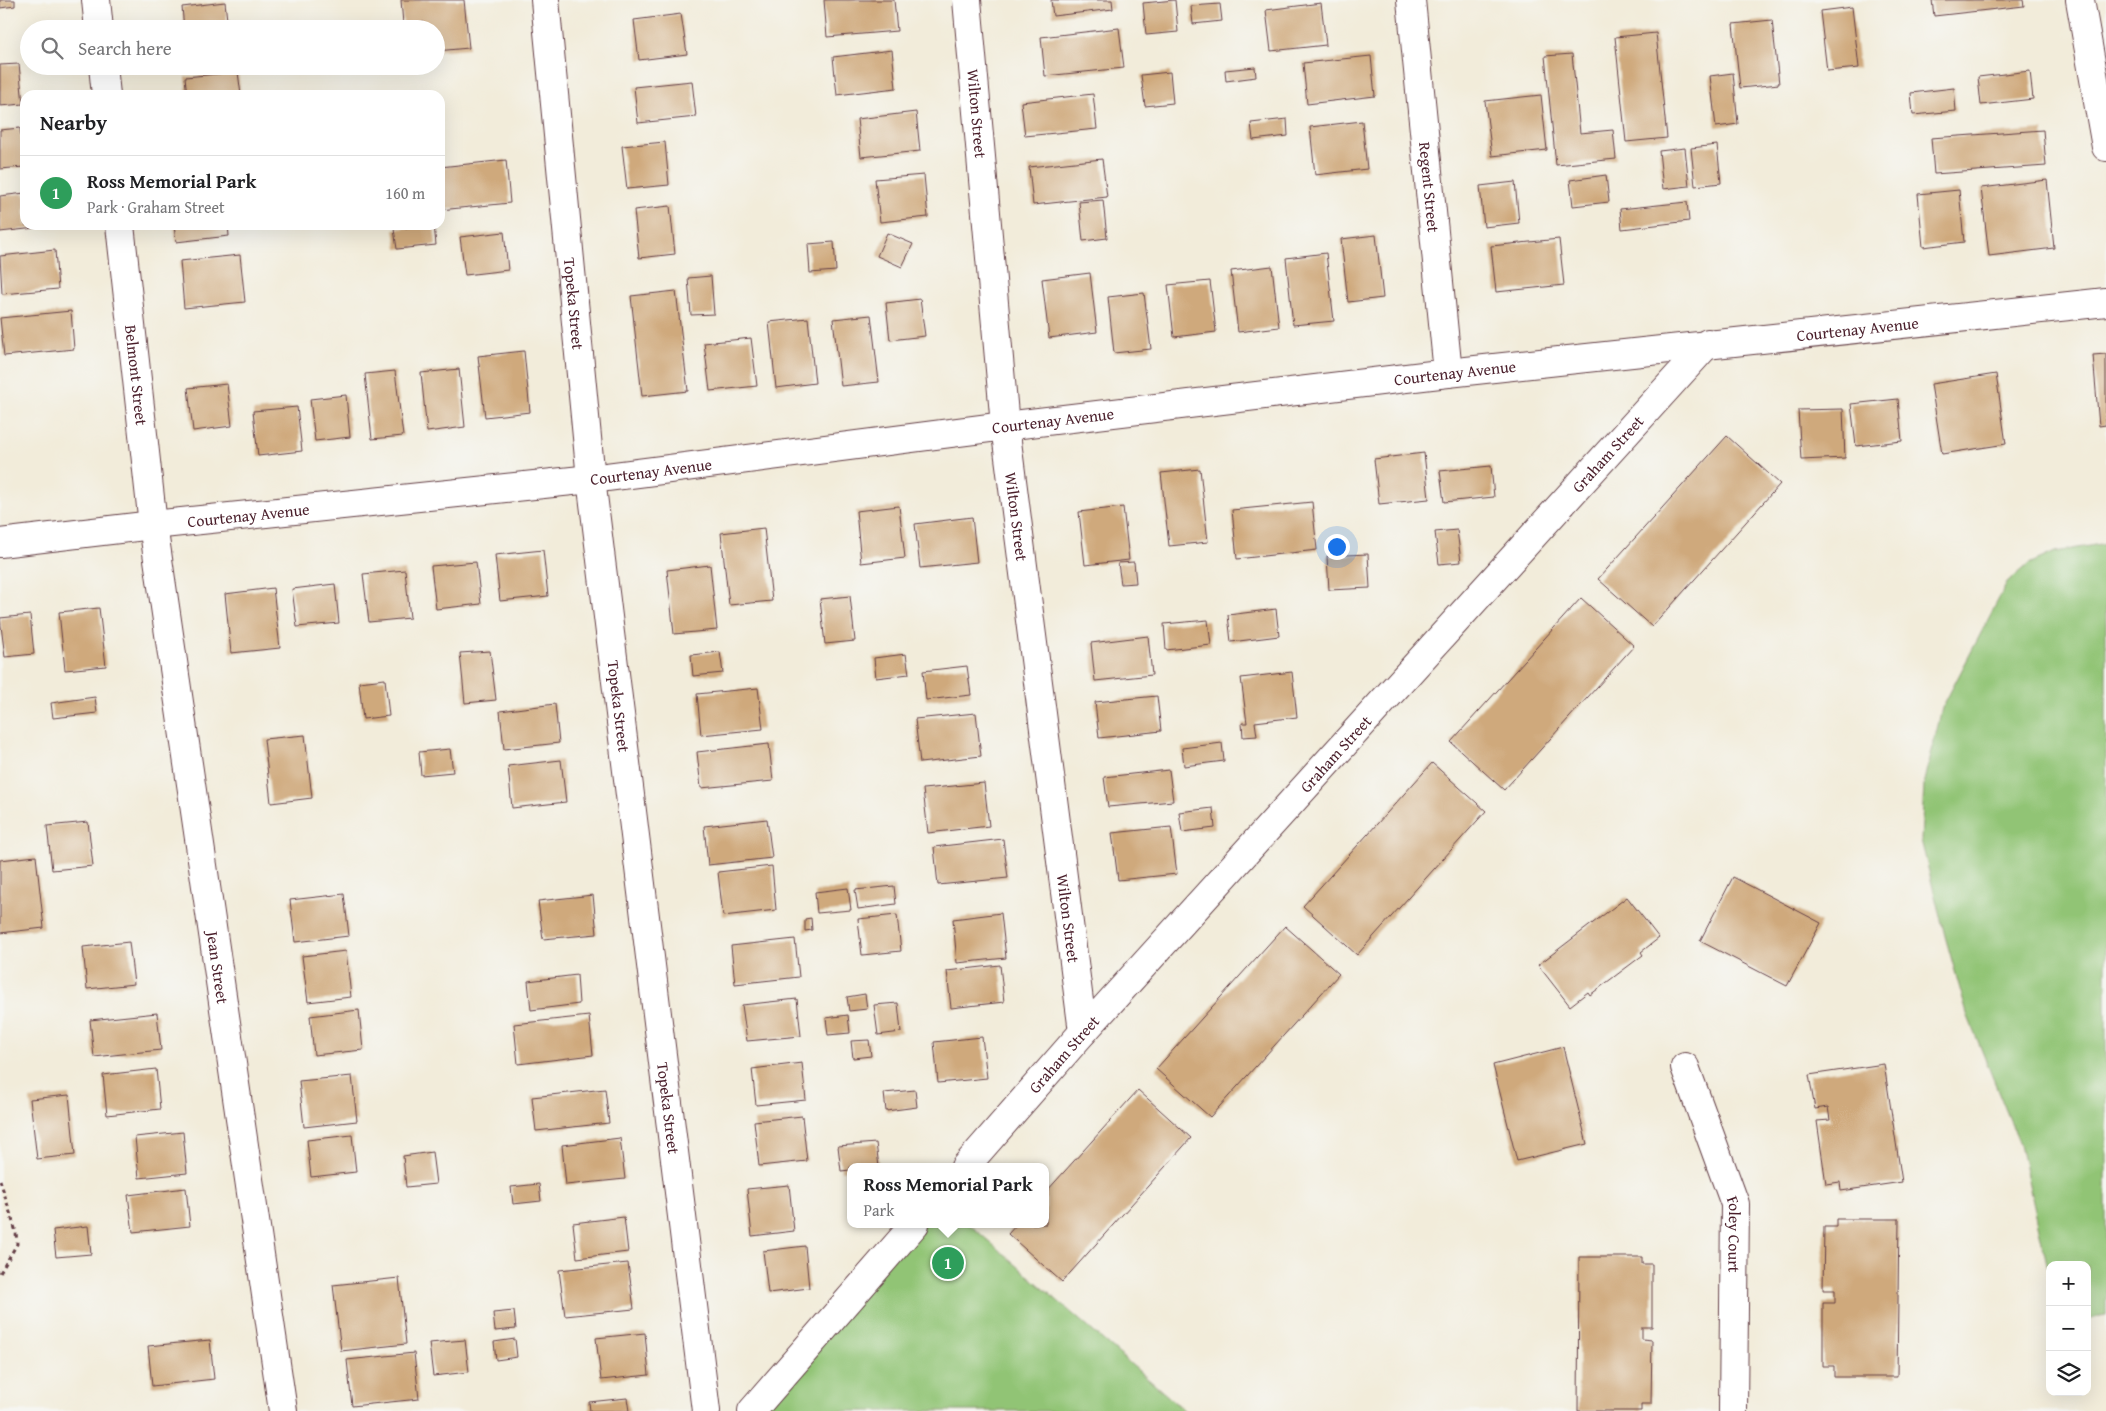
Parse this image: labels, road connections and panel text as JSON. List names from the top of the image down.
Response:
{
  "streets": {
    "street": [
      "Wilton Street",
      "Regent Street",
      "Topeka Street",
      "Courtenay Avenue",
      "Belmont Street",
      "Graham Street",
      "Jean Street",
      "Foley Court"
    ]
  },
  "crossings": [
    ["Wilton Street", "Courtenay Avenue"],
    ["Wilton Street", "Graham Street"],
    ["Regent Street", "Courtenay Avenue"],
    ["Topeka Street", "Courtenay Avenue"],
    ["Courtenay Avenue", "Belmont Street"],
    ["Courtenay Avenue", "Graham Street"],
    ["Courtenay Avenue", "Jean Street"],
    ["Belmont Street", "Jean Street"]
  ],
  "page": {
    "search": "Search here",
    "heading": "Nearby",
    "list": [
      {
        "mark": "1",
        "name": "Ross Memorial Park",
        "note": "Park · Graham Street",
        "value": "160 m"
      }
    ],
    "popup": ["Ross Memorial Park", "Park"],
    "pins": "1",
    "map_buttons": ["+", "−"]
  }
}
